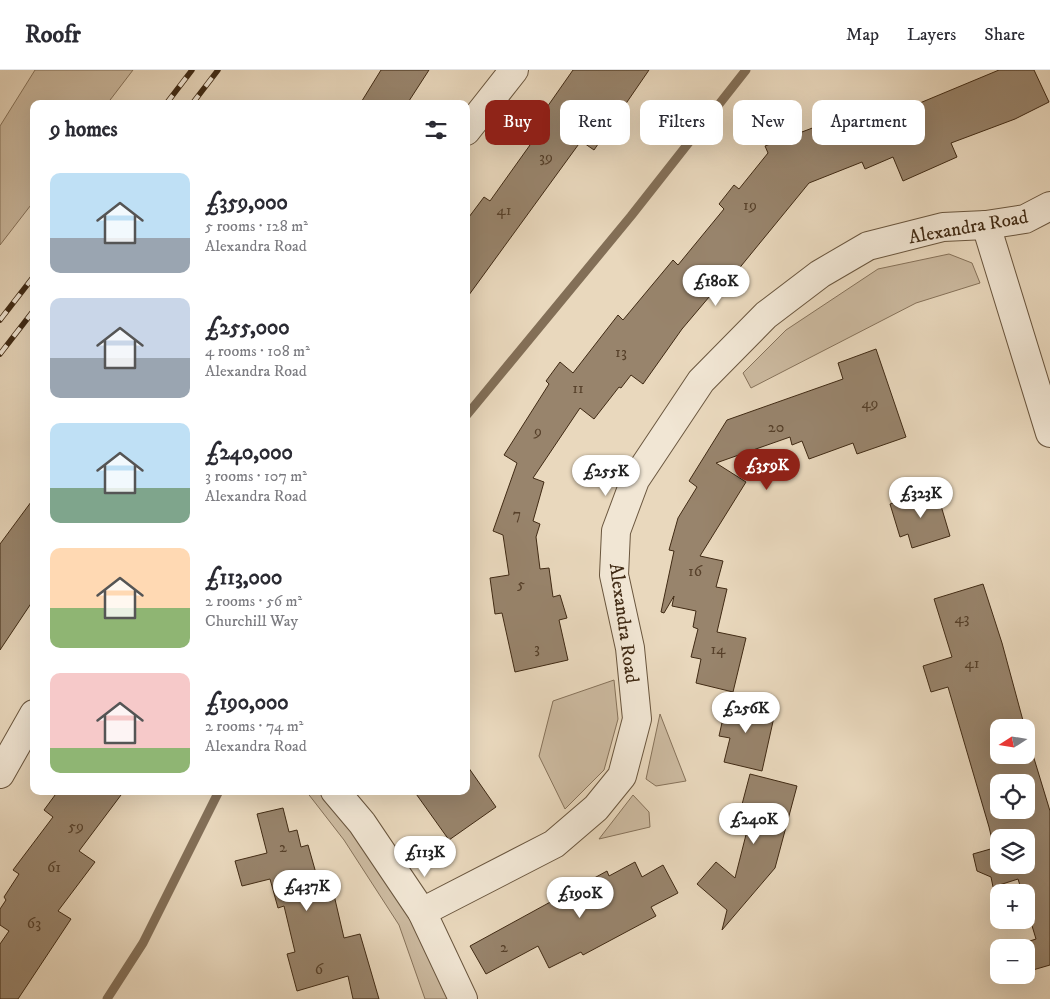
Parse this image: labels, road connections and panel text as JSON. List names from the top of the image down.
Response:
{
  "streets": {
    "street": ["Alexandra Road"]
  },
  "house_numbers": [
    "39",
    "19",
    "41",
    "13",
    "11",
    "49",
    "20",
    "9",
    "7",
    "16",
    "5",
    "43",
    "3",
    "14",
    "41",
    "59",
    "2",
    "61",
    "63",
    "2",
    "6"
  ],
  "north": "left",
  "page": {
    "header": "Roofr",
    "nav": ["Map", "Layers", "Share"],
    "chip": [
      "Buy",
      "Rent",
      "Filters",
      "New",
      "Apartment"
    ],
    "heading": "9 homes",
    "list": [
      {
        "name": "£359,000",
        "note": "5 rooms · 128 m² · Alexandra Road"
      },
      {
        "name": "£255,000",
        "note": "4 rooms · 108 m² · Alexandra Road"
      },
      {
        "name": "£240,000",
        "note": "3 rooms · 107 m² · Alexandra Road"
      },
      {
        "name": "£113,000",
        "note": "2 rooms · 56 m² · Churchill Way"
      },
      {
        "name": "£190,000",
        "note": "2 rooms · 74 m² · Alexandra Road"
      }
    ],
    "price": [
      "£180K",
      "£359K",
      "£255K",
      "£323K",
      "£256K",
      "£240K",
      "£113K",
      "£437K",
      "£190K"
    ],
    "map_buttons": ["+", "−"]
  }
}
